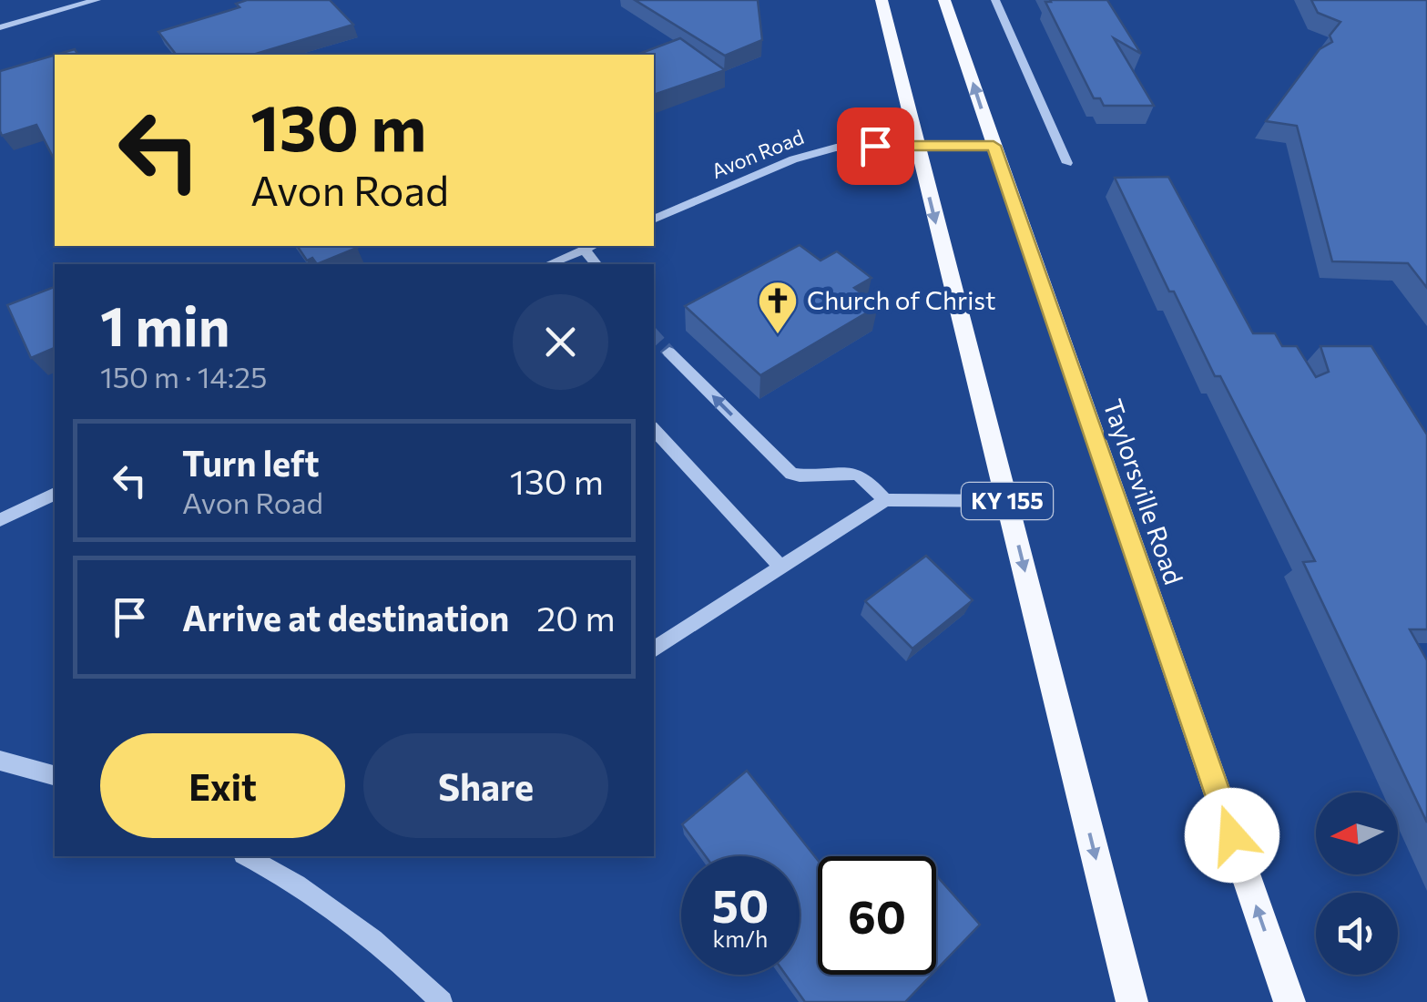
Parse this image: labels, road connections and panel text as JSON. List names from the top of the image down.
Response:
{
  "streets": {
    "main road": ["Taylorsville Road", "KY 155"],
    "street": ["Avon Road"]
  },
  "crossings": [
    ["Avon Road", "Taylorsville Road"],
    ["Avon Road", "KY 155"]
  ],
  "places": {
    "church": ["Church of Christ"]
  },
  "north": "left",
  "page": {
    "turn": ["130 m", "Avon Road"],
    "heading": ["1 min", "150 m · 14:25"],
    "list": [
      {
        "name": "Turn left",
        "note": "Avon Road",
        "value": "130 m"
      },
      {
        "name": "Arrive at destination",
        "value": "20 m"
      }
    ],
    "buttons": ["Exit", "Share"],
    "speed": "50 km/h",
    "limit": "60"
  }
}
